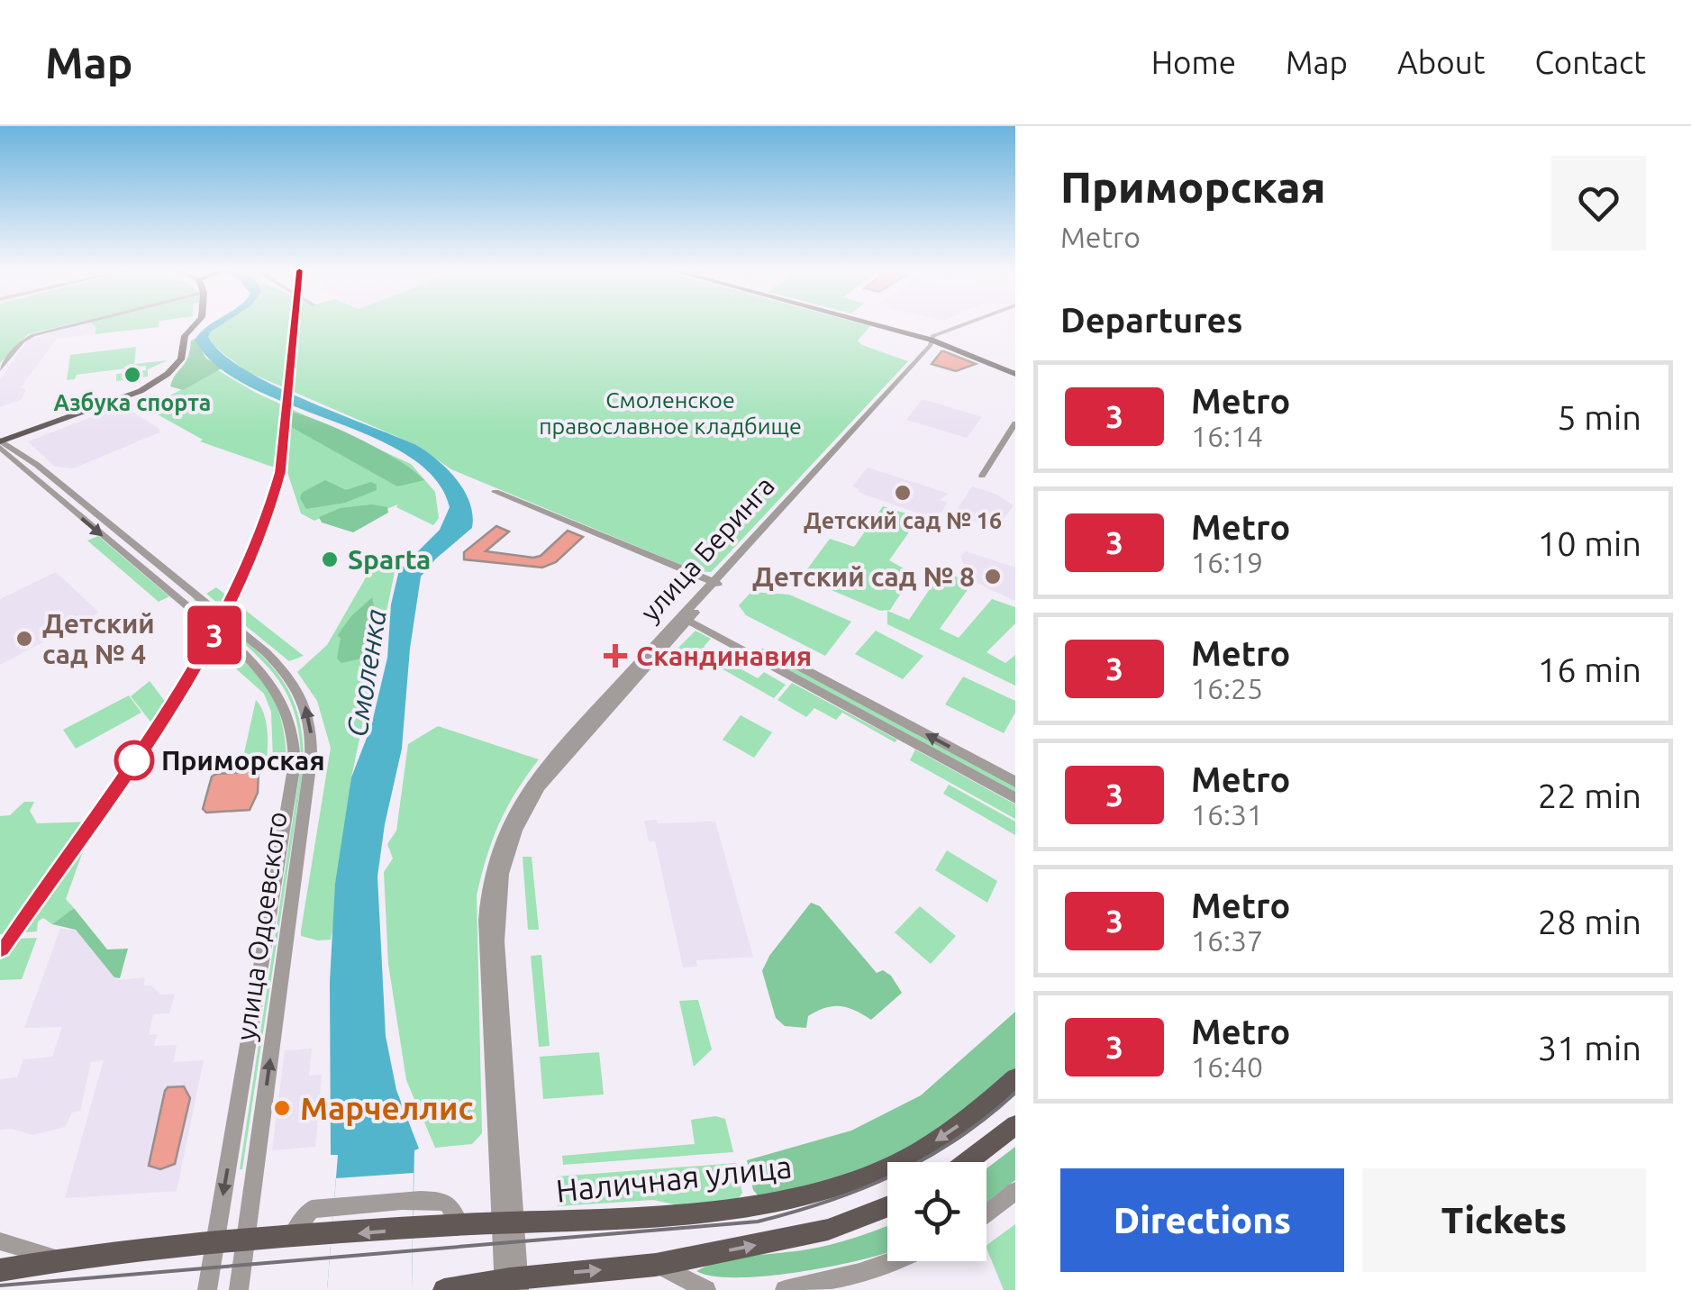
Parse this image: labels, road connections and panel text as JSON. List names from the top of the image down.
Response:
{
  "streets": {
    "main road": ["Наличная улица"],
    "street": ["улица Беринга", "улица Одоевского"]
  },
  "crossings": [
    ["улица Беринга", "Наличная улица"]
  ],
  "water": ["Смоленка"],
  "parks": ["Смоленское православное кладбище"],
  "places": {
    "other": [
      "Азбука спорта",
      "Детский сад № 16",
      "Sparta",
      "Детский сад № 8",
      "Детский сад № 4",
      "Приморская",
      "Марчеллис"
    ],
    "health": ["Скандинавия"]
  },
  "lines": ["metro line 3"],
  "page": {
    "header": "Map",
    "nav": [
      "Home",
      "Map",
      "About",
      "Contact"
    ],
    "on_map": "3",
    "heading": [
      ["Приморская", "Metro"],
      "Departures"
    ],
    "list": [
      {
        "mark": "3",
        "name": "Metro",
        "note": "16:14",
        "value": "5 min"
      },
      {
        "mark": "3",
        "name": "Metro",
        "note": "16:19",
        "value": "10 min"
      },
      {
        "mark": "3",
        "name": "Metro",
        "note": "16:25",
        "value": "16 min"
      },
      {
        "mark": "3",
        "name": "Metro",
        "note": "16:31",
        "value": "22 min"
      },
      {
        "mark": "3",
        "name": "Metro",
        "note": "16:37",
        "value": "28 min"
      },
      {
        "mark": "3",
        "name": "Metro",
        "note": "16:40",
        "value": "31 min"
      }
    ],
    "buttons": ["Directions", "Tickets"]
  }
}
